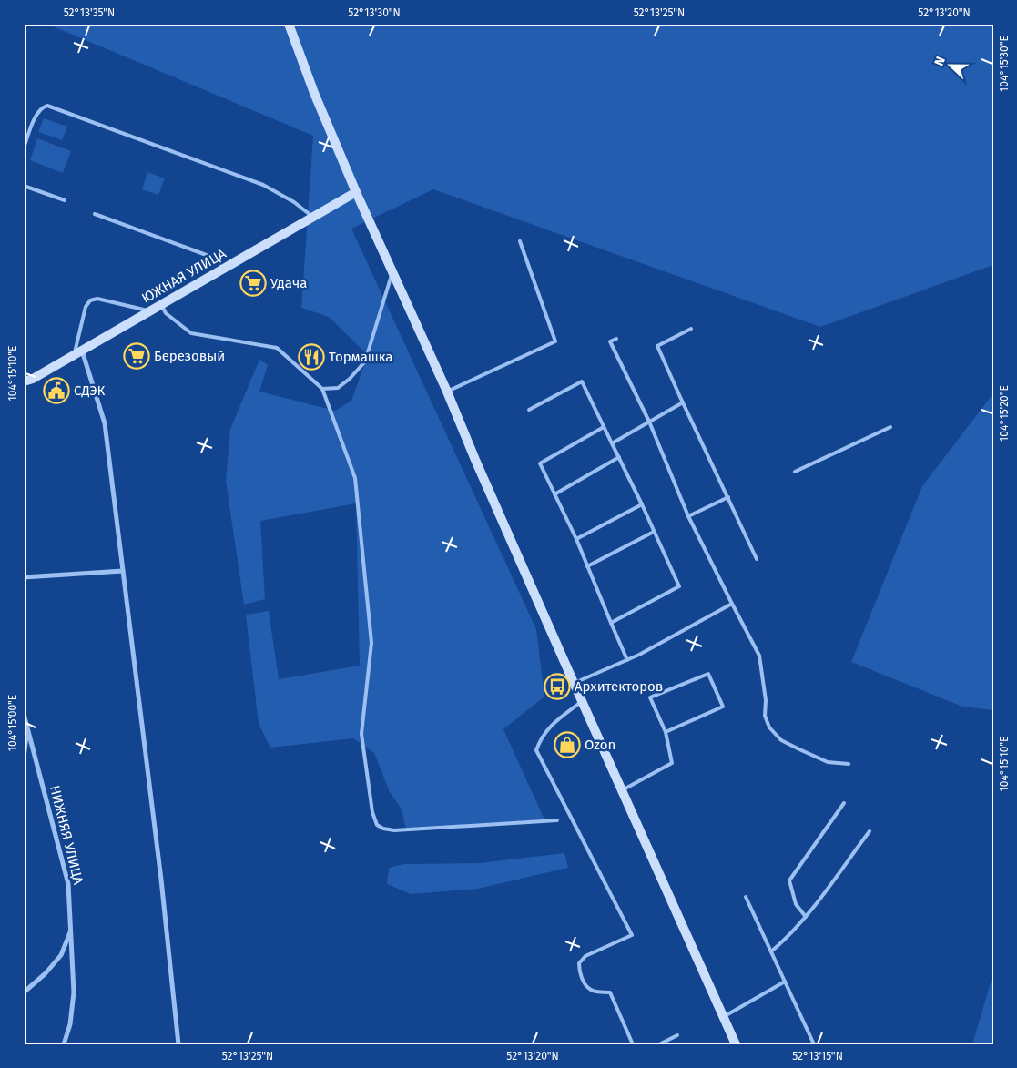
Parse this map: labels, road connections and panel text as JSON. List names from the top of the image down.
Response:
{
  "streets": {
    "street": ["ЮЖНАЯ УЛИЦА", "НИЖНЯЯ УЛИЦА"]
  },
  "places": {
    "supermarket": ["Удача", "Березовый"],
    "restaurant": ["Тормашка"],
    "public building": ["СДЭК"],
    "bus stop": ["Архитекторов"],
    "shop": ["Ozon"]
  },
  "north": "left",
  "coordinates": [
    "52°13'35\"N",
    "52°13'30\"N",
    "52°13'25\"N",
    "52°13'20\"N",
    "104°15'30\"E",
    "104°15'10\"E",
    "104°15'20\"E",
    "104°15'00\"E",
    "52°13'15\"N"
  ]
}
